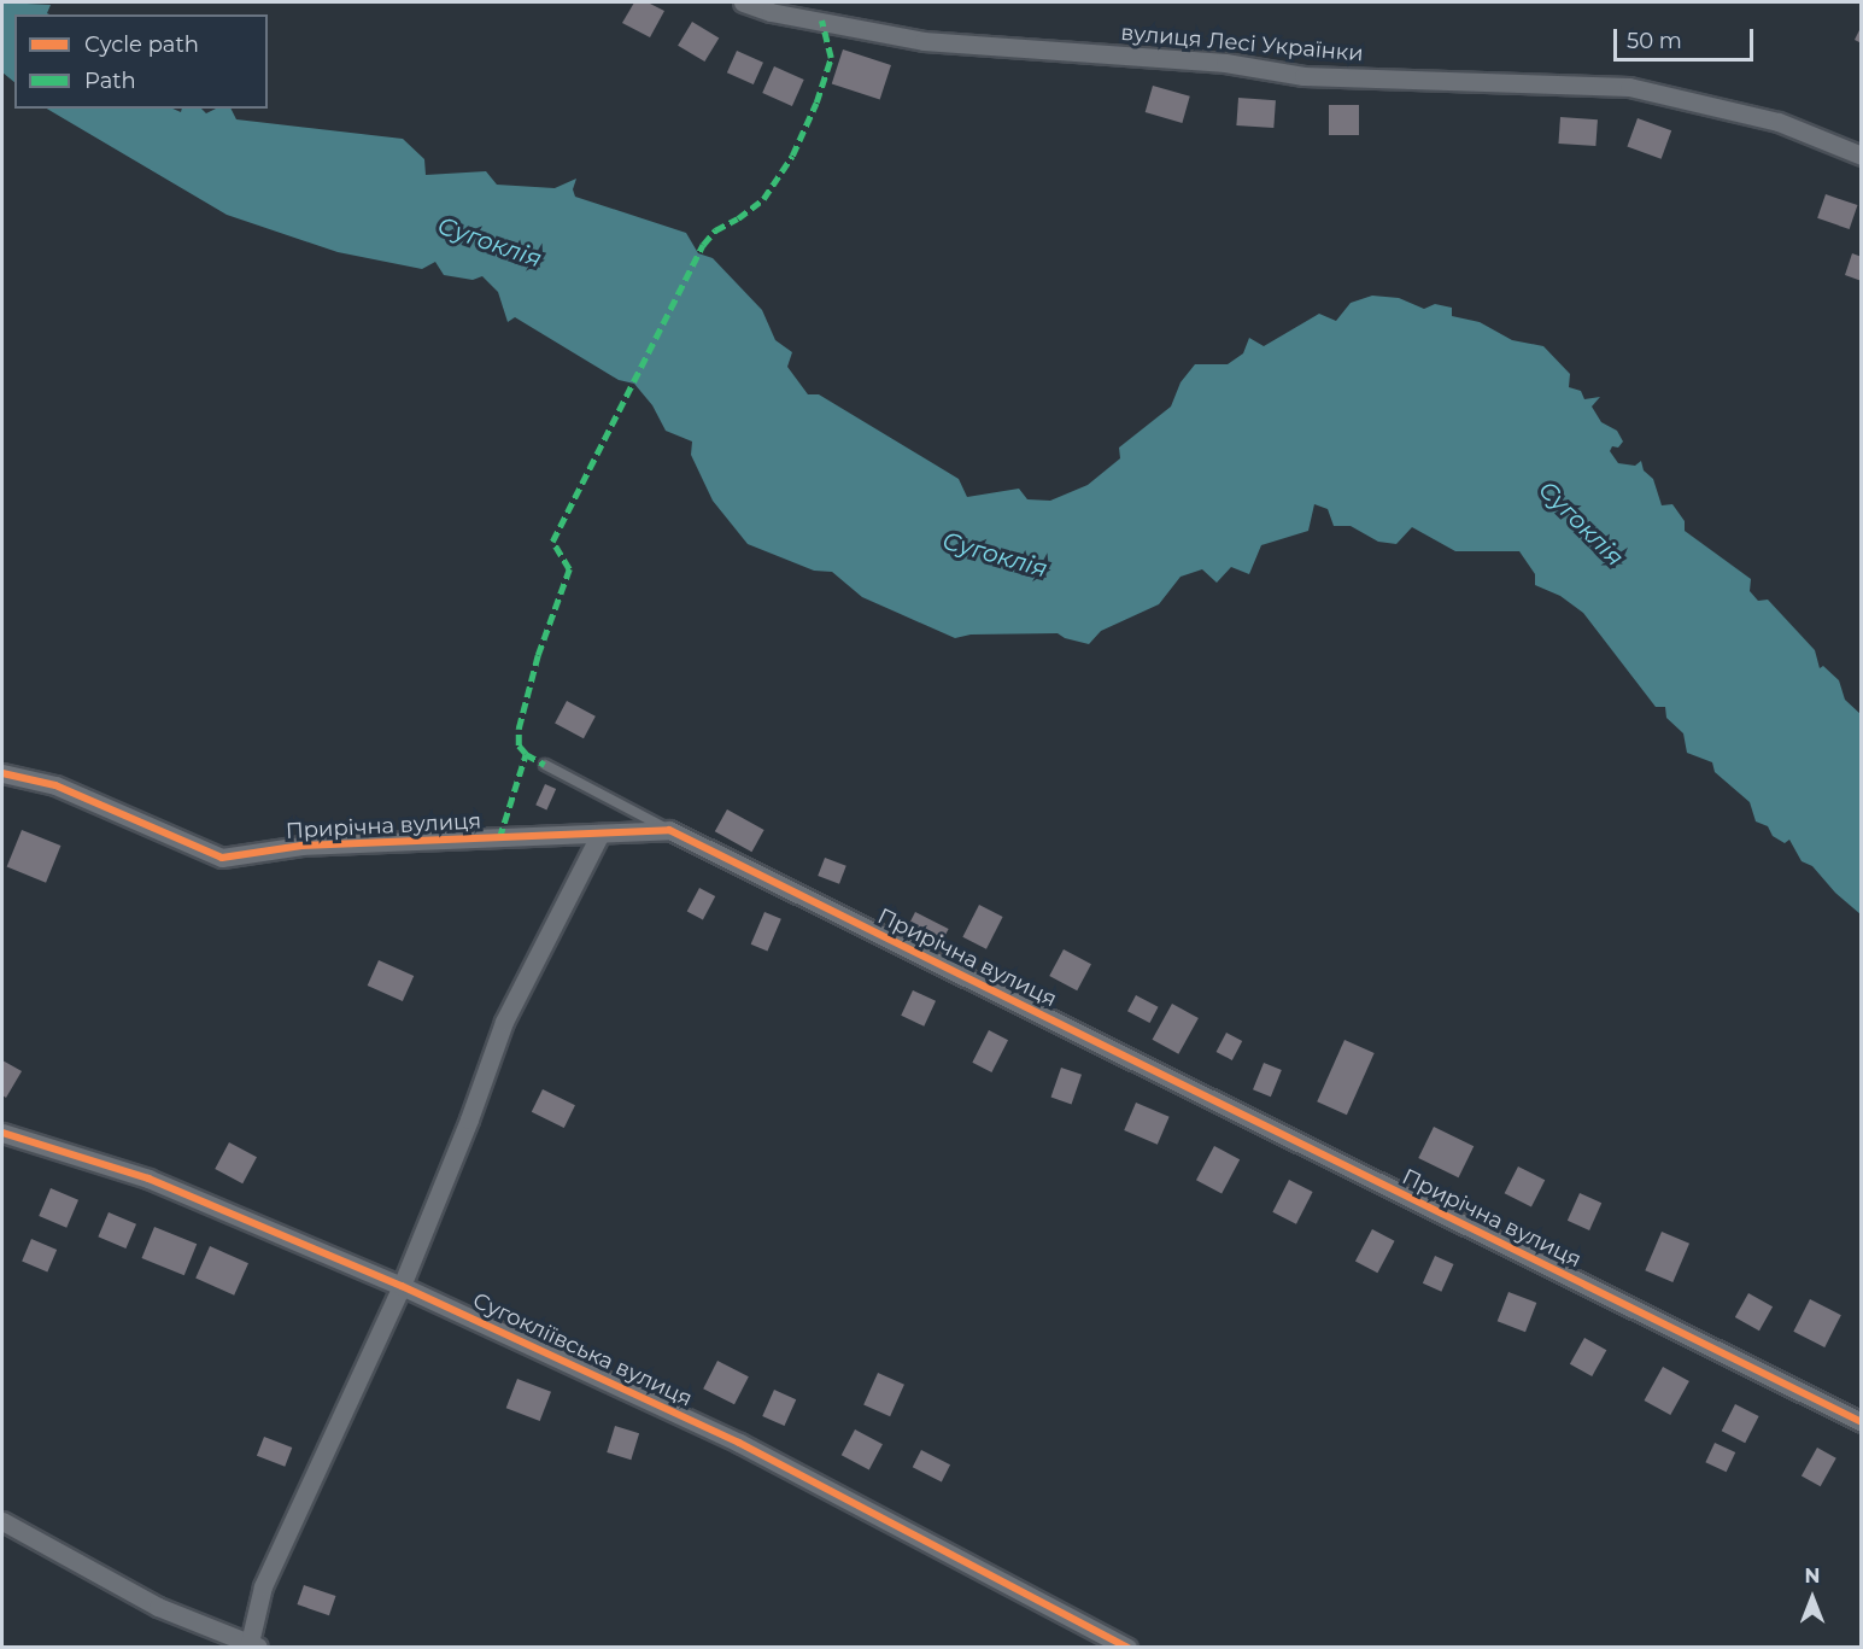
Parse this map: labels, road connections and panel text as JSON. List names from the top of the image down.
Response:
{
  "streets": {
    "street": ["вулиця Лесі Українки", "Прирічна вулиця", "Сугокліївська вулиця"]
  },
  "water": ["Сугоклія"],
  "legend": ["Cycle path", "Path"],
  "scale_bar": "50 m",
  "north": "top"
}
